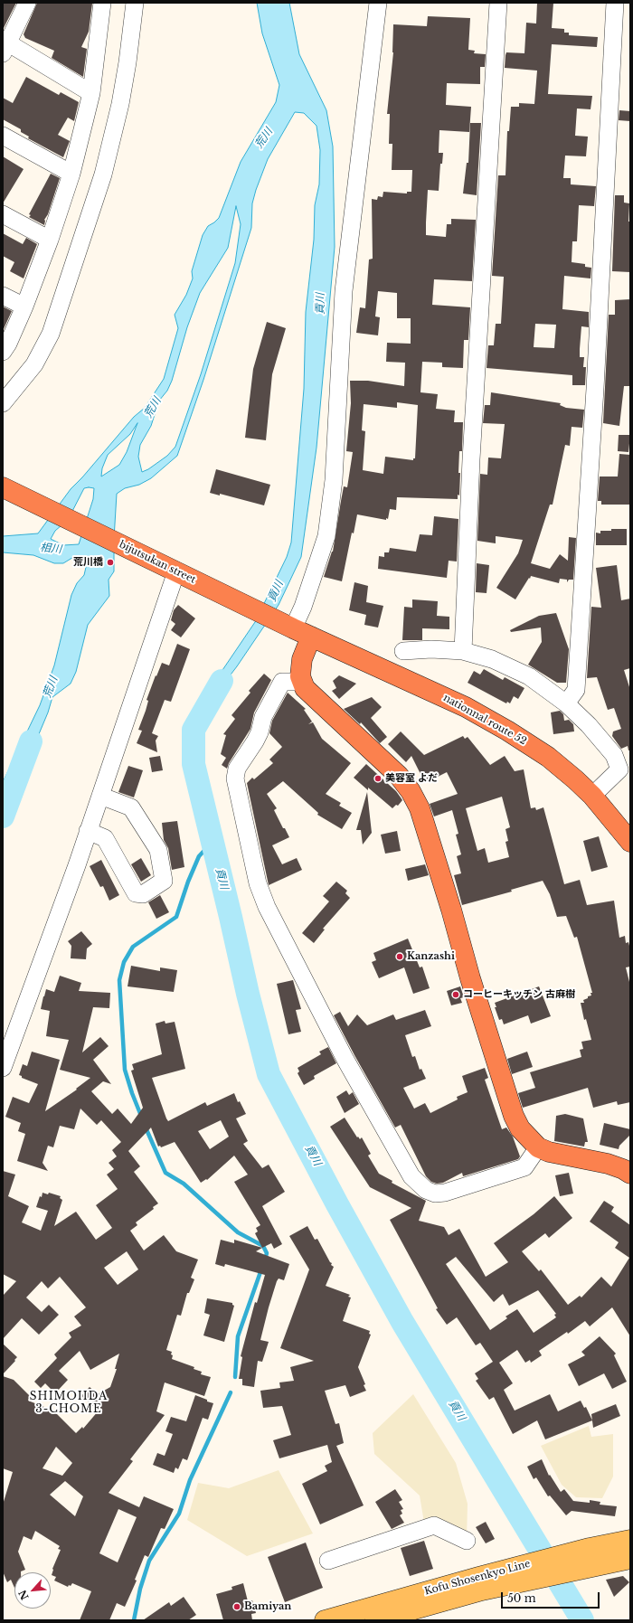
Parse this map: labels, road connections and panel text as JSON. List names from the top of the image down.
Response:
{
  "streets": {
    "highway": ["bijutsukan street", "nationnal route 52"],
    "main road": ["Kofu Shosenkyo Line"]
  },
  "crossings": [
    ["bijutsukan street", "nationnal route 52"]
  ],
  "districts": ["SHIMOIIDA 3-CHOME"],
  "water": ["荒川", "貢川", "相川"],
  "places": [
    "荒川橋",
    "美容室 よだ",
    "Kanzashi",
    "コーヒーキッチン 古麻樹",
    "Bamiyan"
  ],
  "scale_bar": "50 m",
  "north": "bottom left"
}
